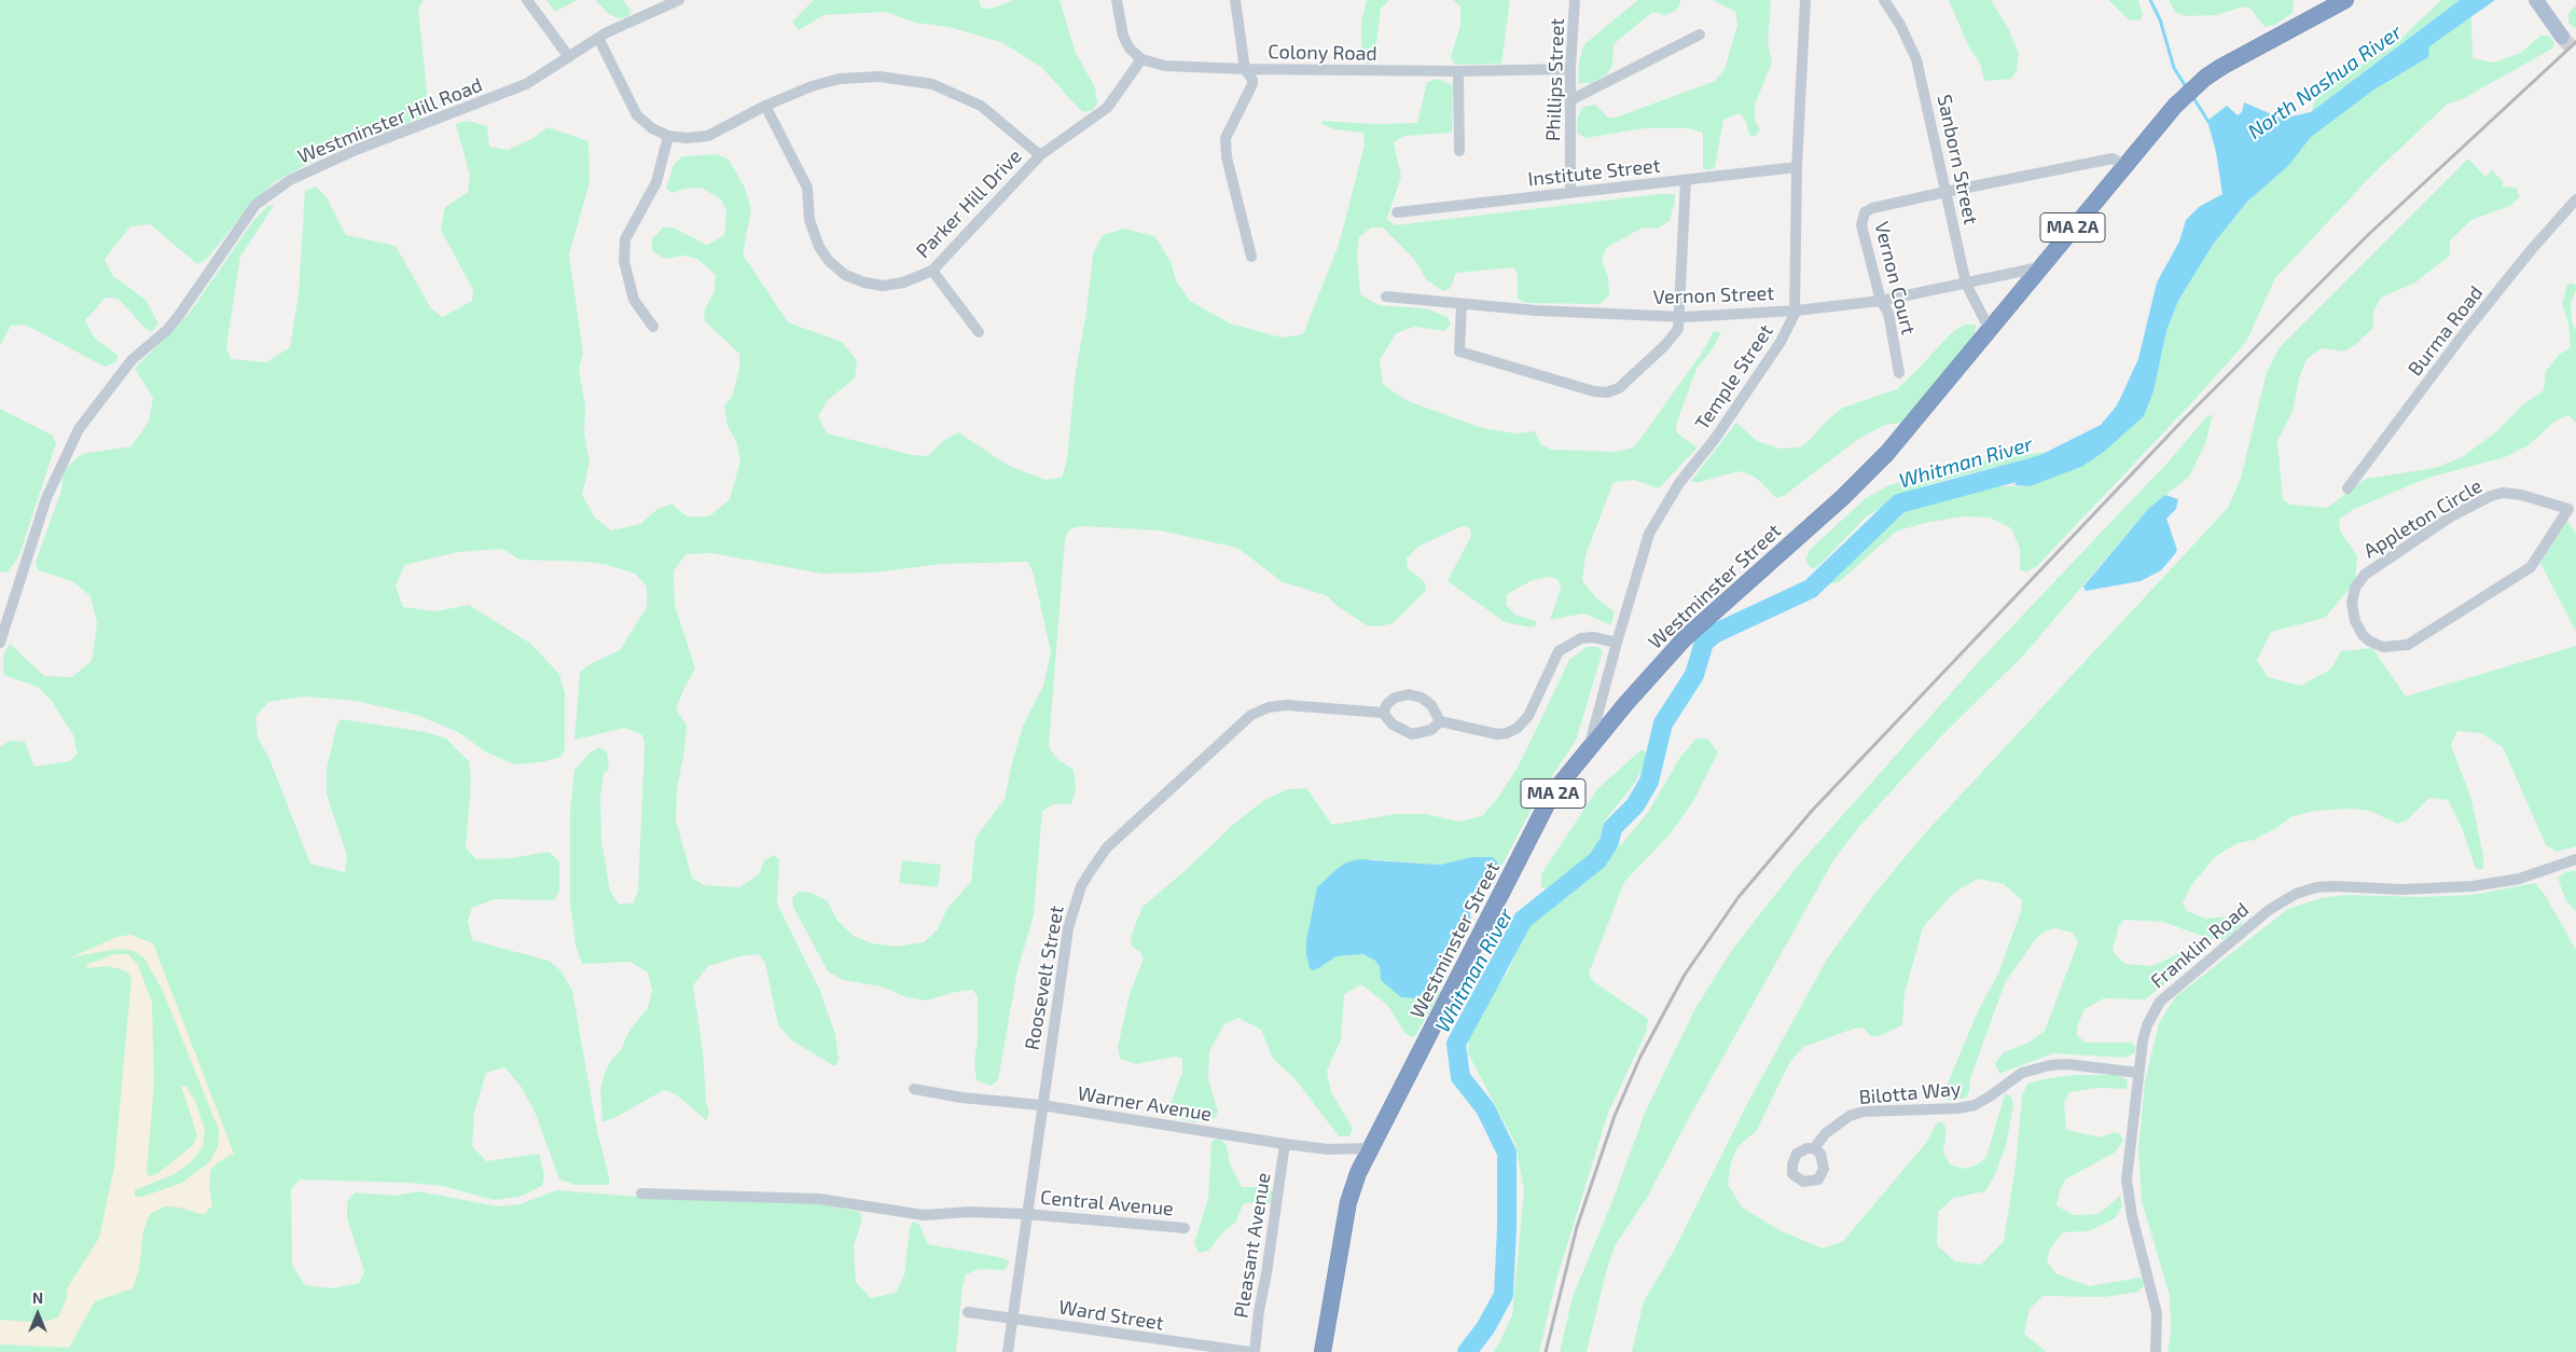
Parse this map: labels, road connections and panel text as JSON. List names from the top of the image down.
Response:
{
  "streets": {
    "highway": ["MA 2A", "Westminster Street"],
    "street": [
      "Colony Road",
      "Phillips Street",
      "Westminster Hill Road",
      "Sanborn Street",
      "Institute Street",
      "Parker Hill Drive",
      "Vernon Court",
      "Vernon Street",
      "Burma Road",
      "Temple Street",
      "Appleton Circle",
      "Franklin Road",
      "Roosevelt Street",
      "Bilotta Way",
      "Warner Avenue",
      "Central Avenue",
      "Pleasant Avenue",
      "Ward Street"
    ]
  },
  "crossings": [
    ["Colony Road", "Phillips Street"],
    ["Colony Road", "Parker Hill Drive"],
    ["Phillips Street", "Institute Street"],
    ["Sanborn Street", "Vernon Court"],
    ["Sanborn Street", "Vernon Street"],
    ["Sanborn Street", "Westminster Street"],
    ["Institute Street", "Temple Street"],
    ["Vernon Court", "Vernon Street"],
    ["Vernon Street", "Temple Street"],
    ["Vernon Street", "Westminster Street"],
    ["Temple Street", "Westminster Street"],
    ["Westminster Street", "Warner Avenue"],
    ["Franklin Road", "Bilotta Way"],
    ["Roosevelt Street", "Warner Avenue"],
    ["Roosevelt Street", "Central Avenue"],
    ["Roosevelt Street", "Ward Street"],
    ["Warner Avenue", "Pleasant Avenue"]
  ],
  "water": ["North Nashua River", "Whitman River"],
  "north": "top"
}
